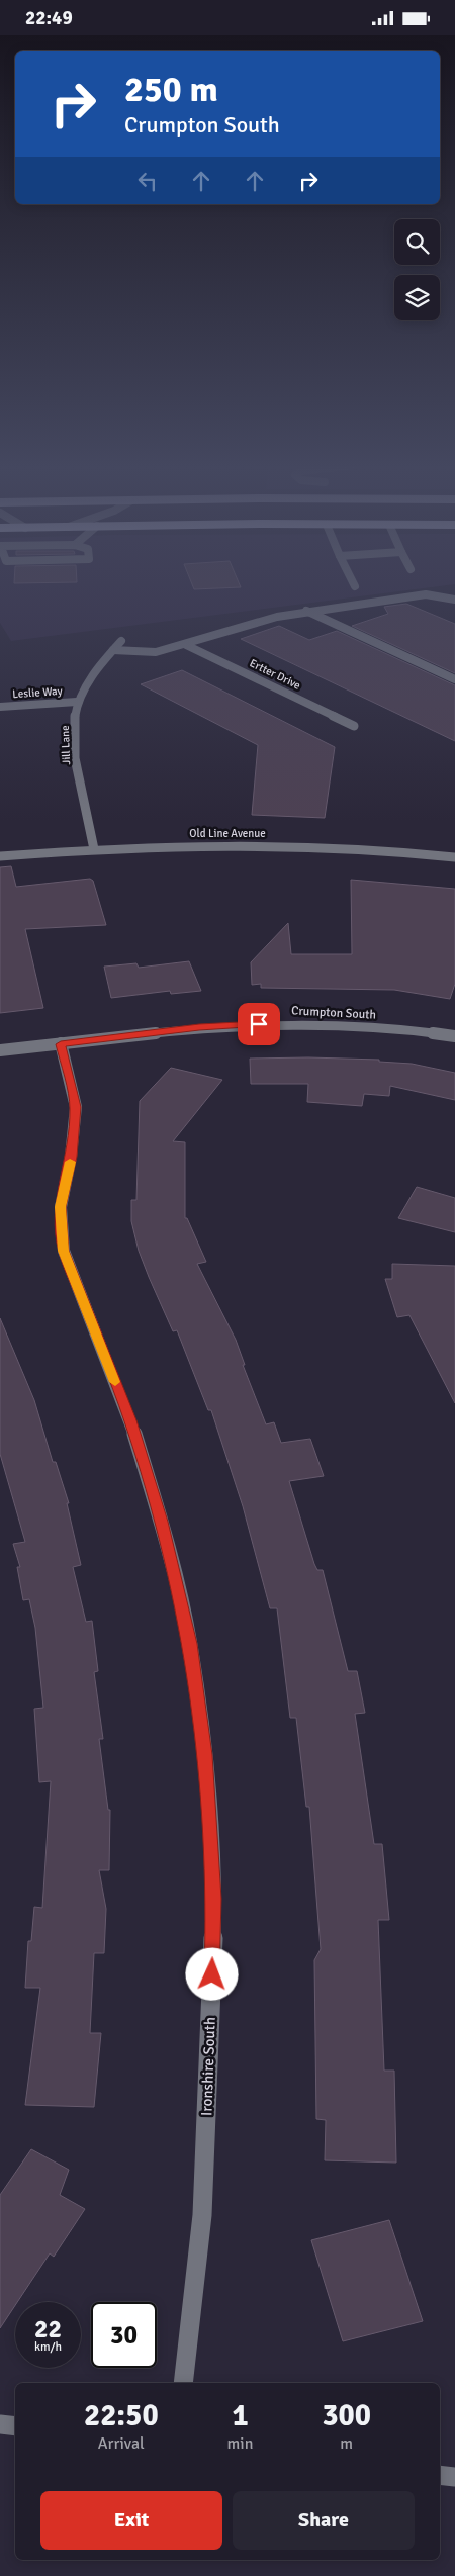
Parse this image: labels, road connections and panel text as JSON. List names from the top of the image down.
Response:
{
  "streets": {
    "street": [
      "Ertter Drive",
      "Leslie Way",
      "Jill Lane",
      "Old Line Avenue",
      "Crumpton South",
      "Ironshire South"
    ]
  },
  "crossings": [
    ["Leslie Way", "Jill Lane"],
    ["Jill Lane", "Old Line Avenue"],
    ["Crumpton South", "Ironshire South"]
  ],
  "page": {
    "status": "22:49",
    "turn": ["250 m", "Crumpton South"],
    "speed": "22 km/h",
    "limit": "30",
    "eta": [
      "22:50",
      "Arrival",
      "1",
      "min",
      "300",
      "m"
    ],
    "buttons": ["Exit", "Share"]
  }
}
